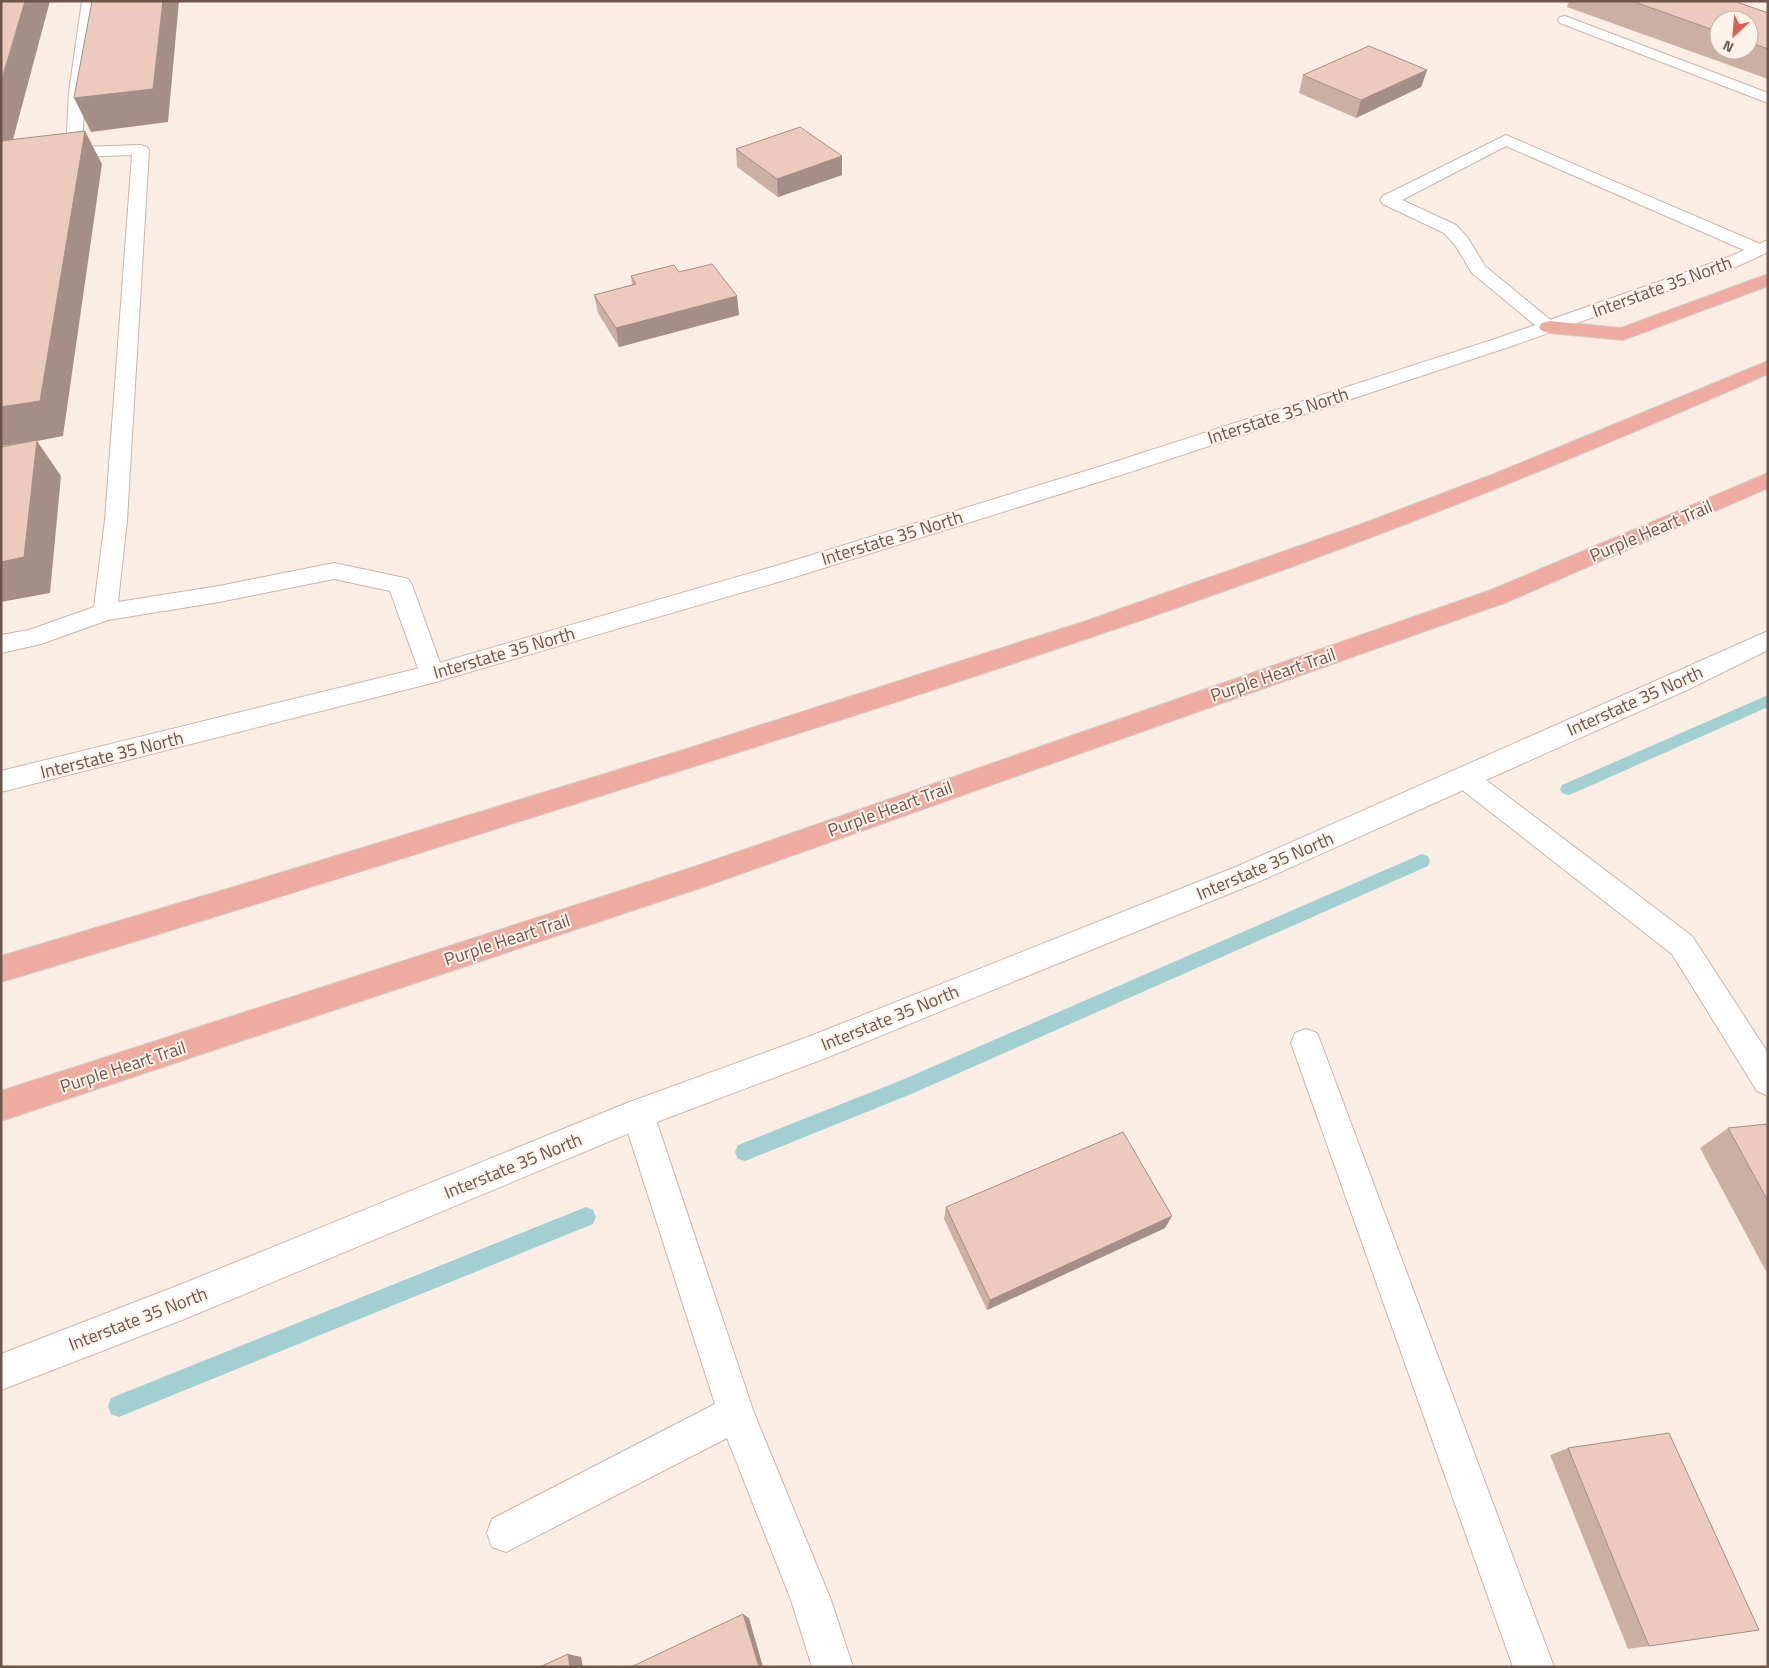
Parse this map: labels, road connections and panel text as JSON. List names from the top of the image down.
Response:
{
  "streets": {
    "highway": ["Purple Heart Trail"],
    "main road": ["Interstate 35 North"]
  },
  "north": "bottom left"
}
